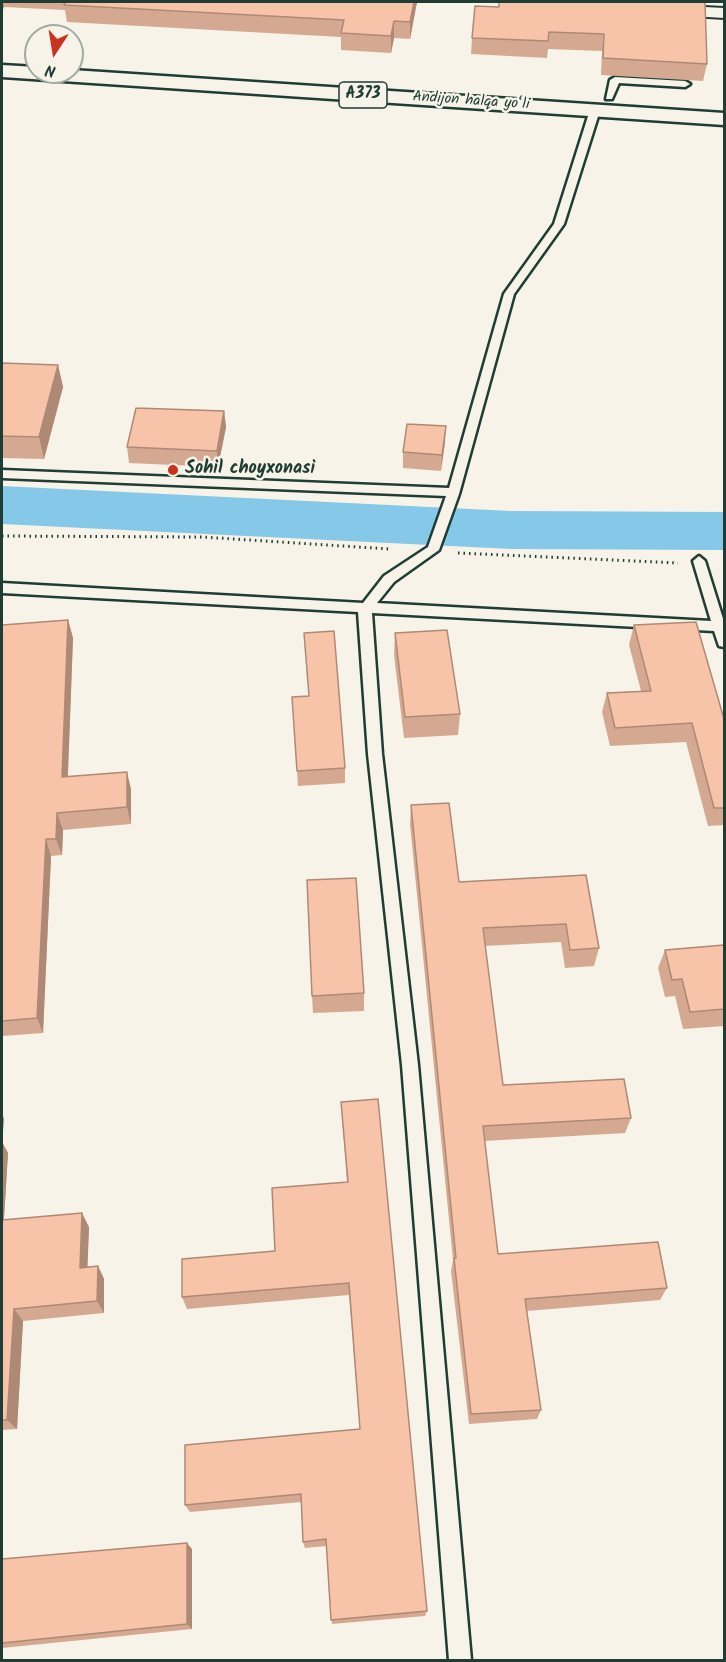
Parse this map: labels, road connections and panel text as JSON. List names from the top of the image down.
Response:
{
  "streets": {
    "highway": ["A373", "Andijon halqa yo‘li"]
  },
  "places": ["Sohil choyxonasi"],
  "north": "bottom"
}
